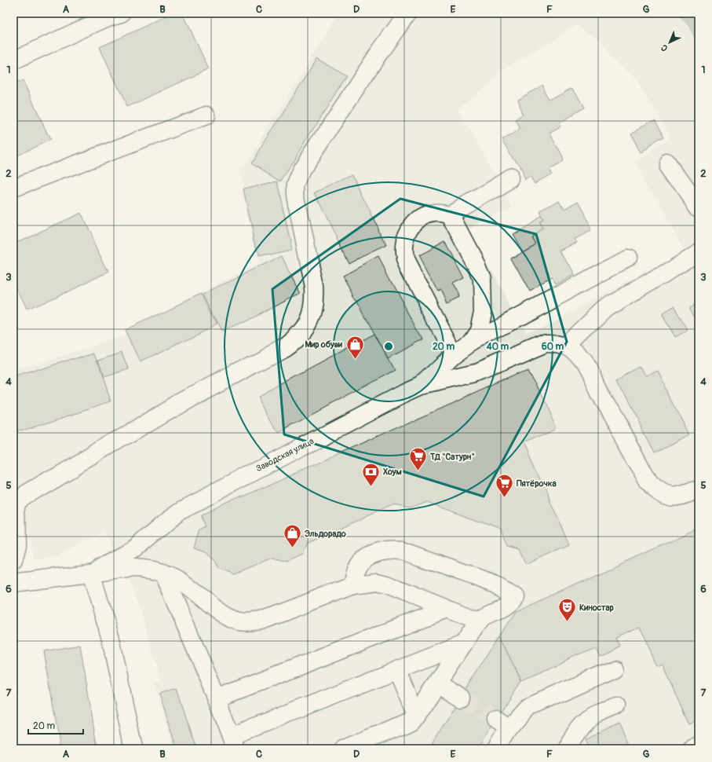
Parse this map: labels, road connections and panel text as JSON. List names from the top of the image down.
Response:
{
  "streets": {
    "street": ["Заводская улица"]
  },
  "places": {
    "shop": ["Мир обуви", "Эльдорадо"],
    "supermarket": ["ТД \"Сатурн\"", "Пятёрочка"],
    "bank": ["Хоум"],
    "theatre": ["Киностар"]
  },
  "scale_bar": "20 m",
  "north": "bottom left",
  "grid": {
    "columns": [
      "A",
      "B",
      "C",
      "D",
      "E",
      "F",
      "G"
    ],
    "rows": [
      "1",
      "2",
      "3",
      "4",
      "5",
      "6",
      "7"
    ]
  },
  "rings": ["20 m", "40 m", "60 m"]
}
